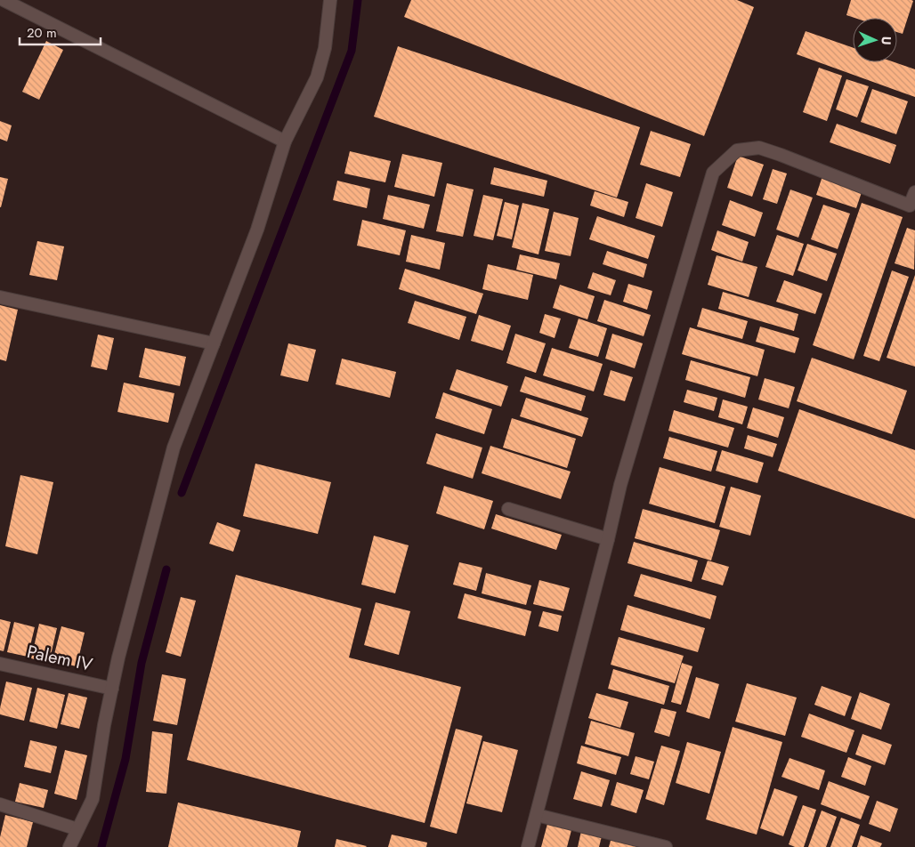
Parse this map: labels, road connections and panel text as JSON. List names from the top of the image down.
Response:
{
  "streets": {
    "street": ["Palem IV"]
  },
  "scale_bar": "20 m",
  "north": "right"
}
